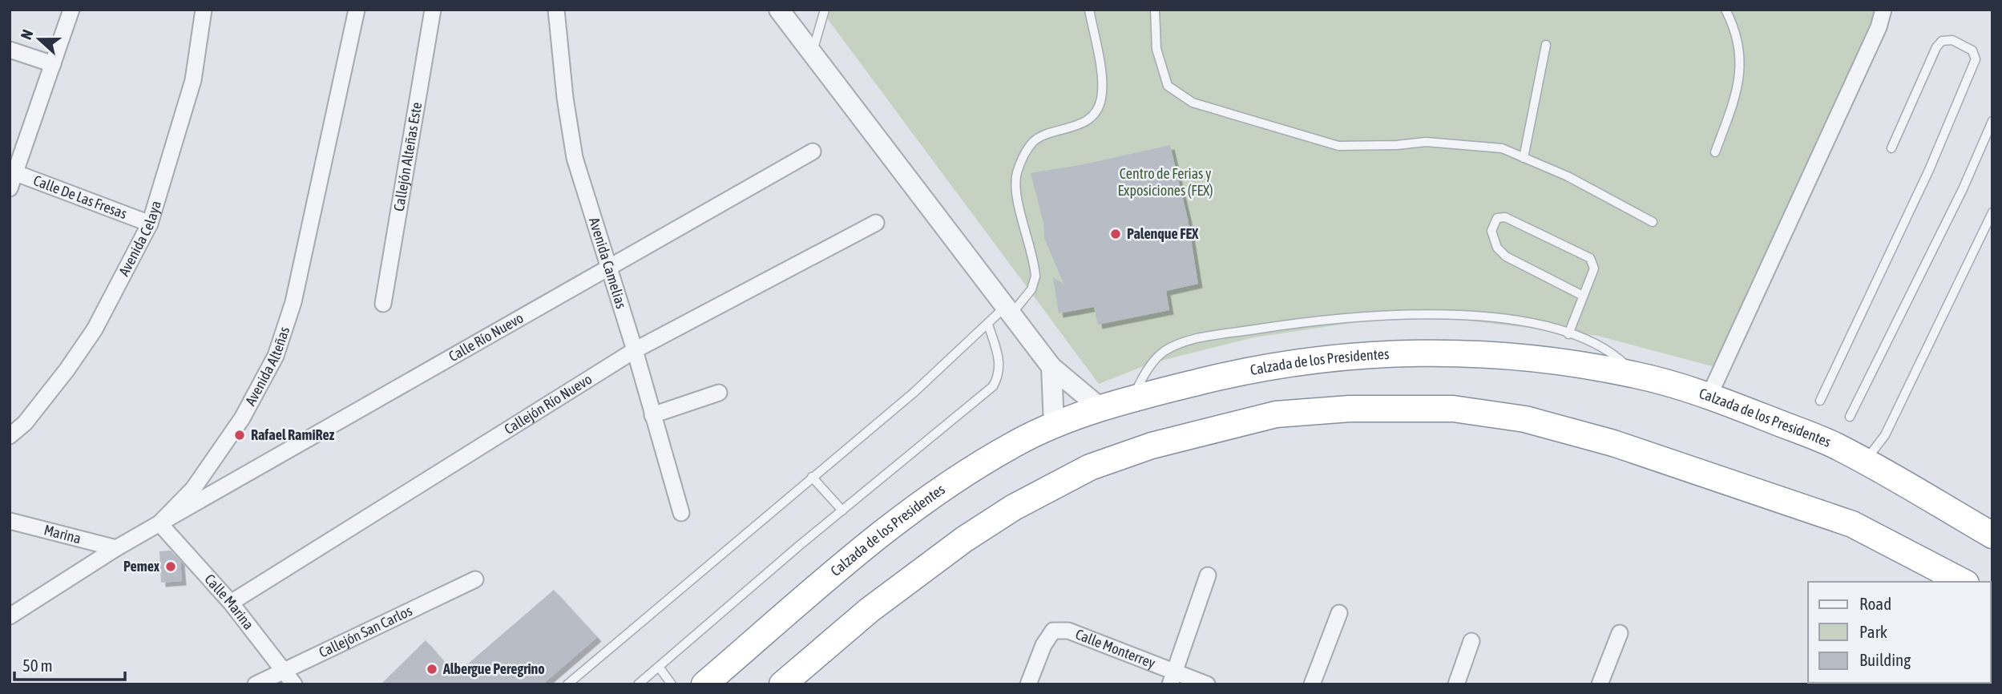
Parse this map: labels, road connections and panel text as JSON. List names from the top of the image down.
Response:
{
  "streets": {
    "highway": ["Calzada de los Presidentes"],
    "street": [
      "Callejón Alteñas Este",
      "Calle De Las Fresas",
      "Avenida Celaya",
      "Avenida Camelias",
      "Calle Río Nuevo",
      "Avenida Alteñas",
      "Callejón Río Nuevo",
      "Marina",
      "Calle Marina",
      "Callejón San Carlos",
      "Calle Monterrey"
    ]
  },
  "crossings": [
    ["Calle De Las Fresas", "Avenida Celaya"],
    ["Avenida Camelias", "Calle Río Nuevo"],
    ["Avenida Camelias", "Callejón Río Nuevo"],
    ["Calle Río Nuevo", "Avenida Alteñas"],
    ["Calle Río Nuevo", "Calle Marina"],
    ["Avenida Alteñas", "Marina"],
    ["Avenida Alteñas", "Calle Marina"],
    ["Callejón Río Nuevo", "Calle Marina"],
    ["Calle Marina", "Callejón San Carlos"]
  ],
  "parks": ["Centro de Ferias y Exposiciones (FEX)"],
  "places": [
    "Palenque FEX",
    "Rafael RamiRez",
    "Pemex",
    "Albergue Peregrino"
  ],
  "legend": ["Road", "Park", "Building"],
  "scale_bar": "50 m",
  "north": "left"
}
